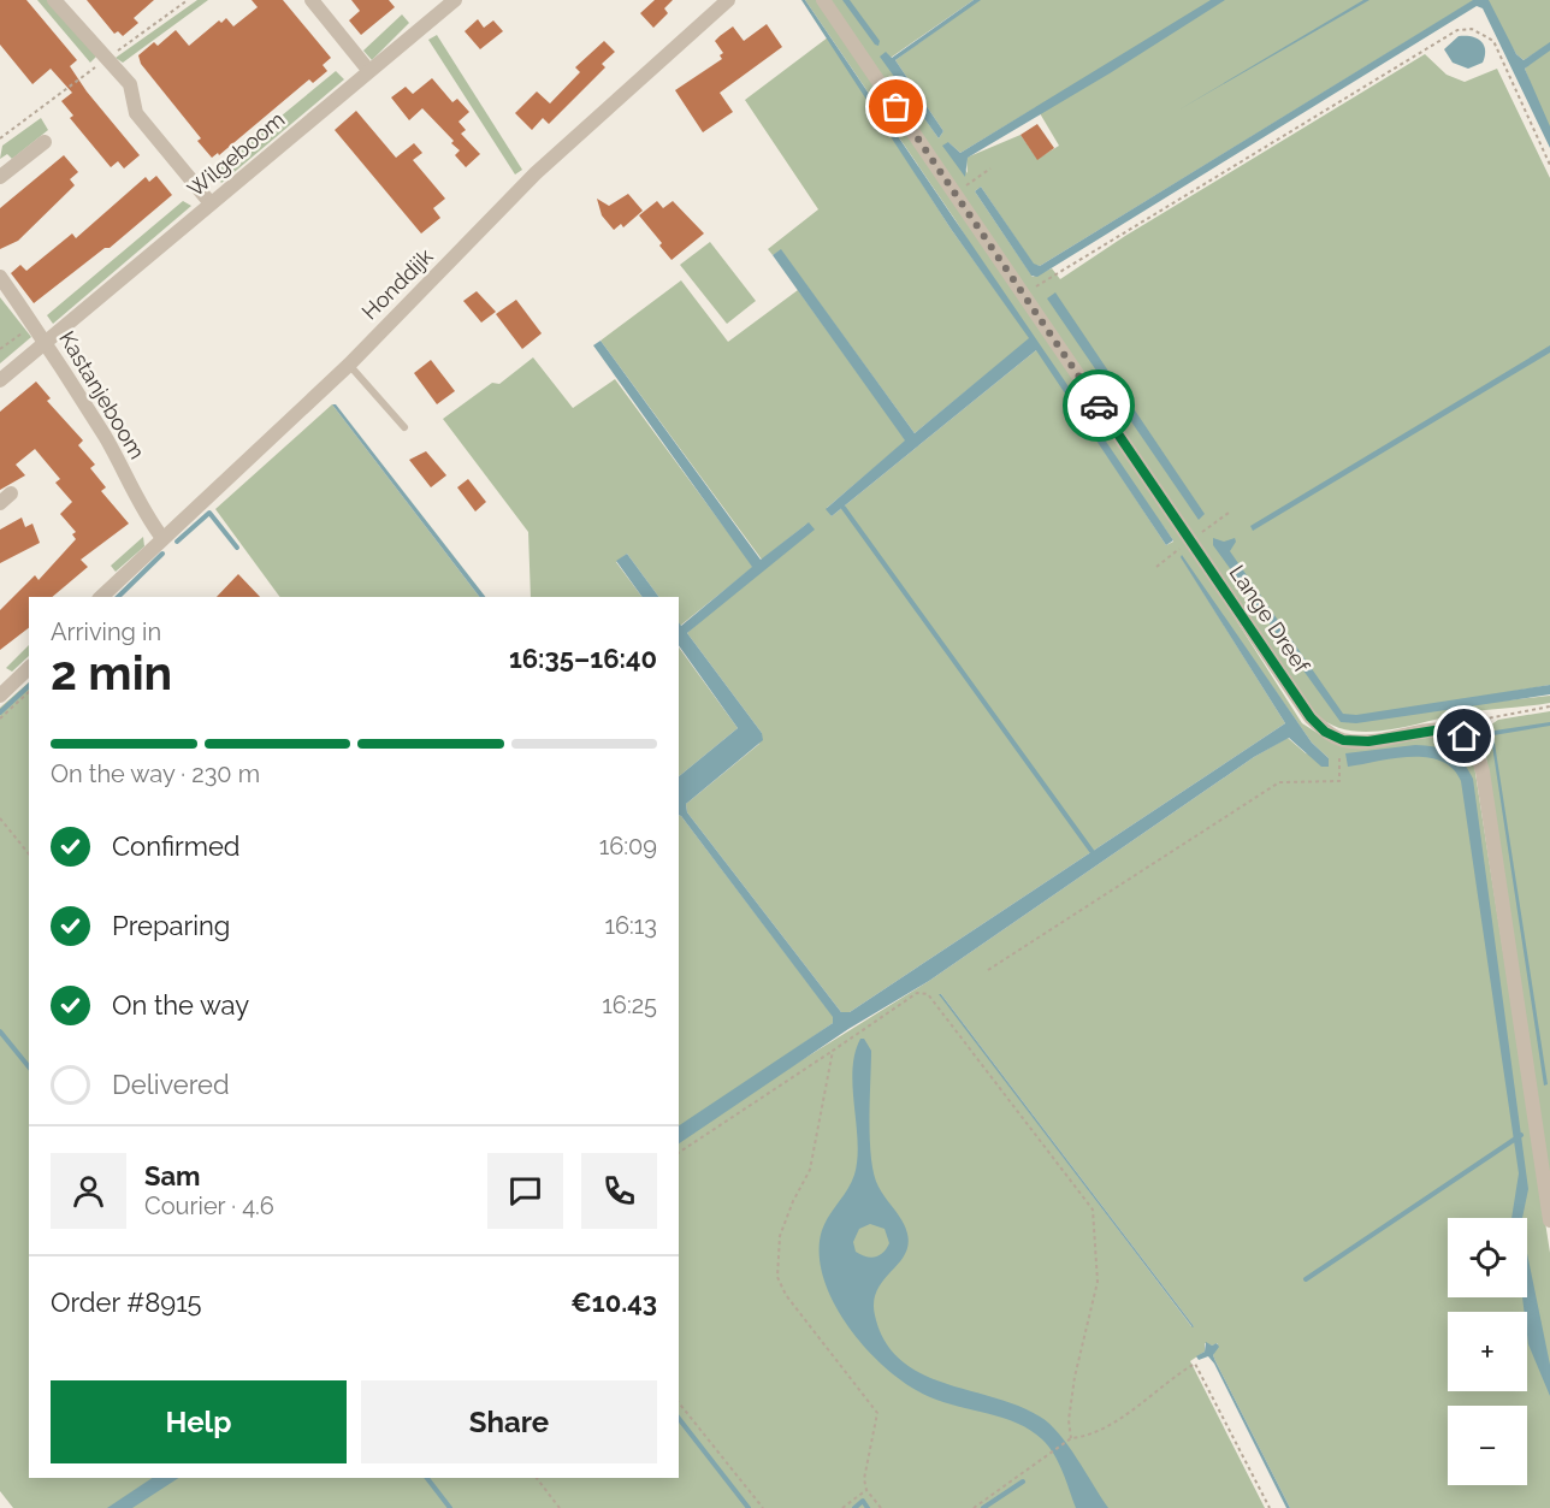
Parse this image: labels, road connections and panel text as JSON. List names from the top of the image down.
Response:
{
  "streets": {
    "street": [
      "Wilgeboom",
      "Honddijk",
      "Kastanjeboom",
      "Lange Dreef"
    ]
  },
  "crossings": [
    ["Wilgeboom", "Kastanjeboom"],
    ["Honddijk", "Kastanjeboom"]
  ],
  "page": {
    "heading": ["2 min", "Arriving in", "16:35–16:40"],
    "panel": [
      "Sam",
      "Courier · 4.6",
      "Order #8915",
      "€10.43"
    ],
    "bar": "On the way · 230 m",
    "list": [
      ["Confirmed", "16:09"],
      ["Preparing", "16:13"],
      ["On the way", "16:25"],
      "Delivered"
    ],
    "map_buttons": ["+", "−"],
    "buttons": ["Help", "Share"]
  }
}
